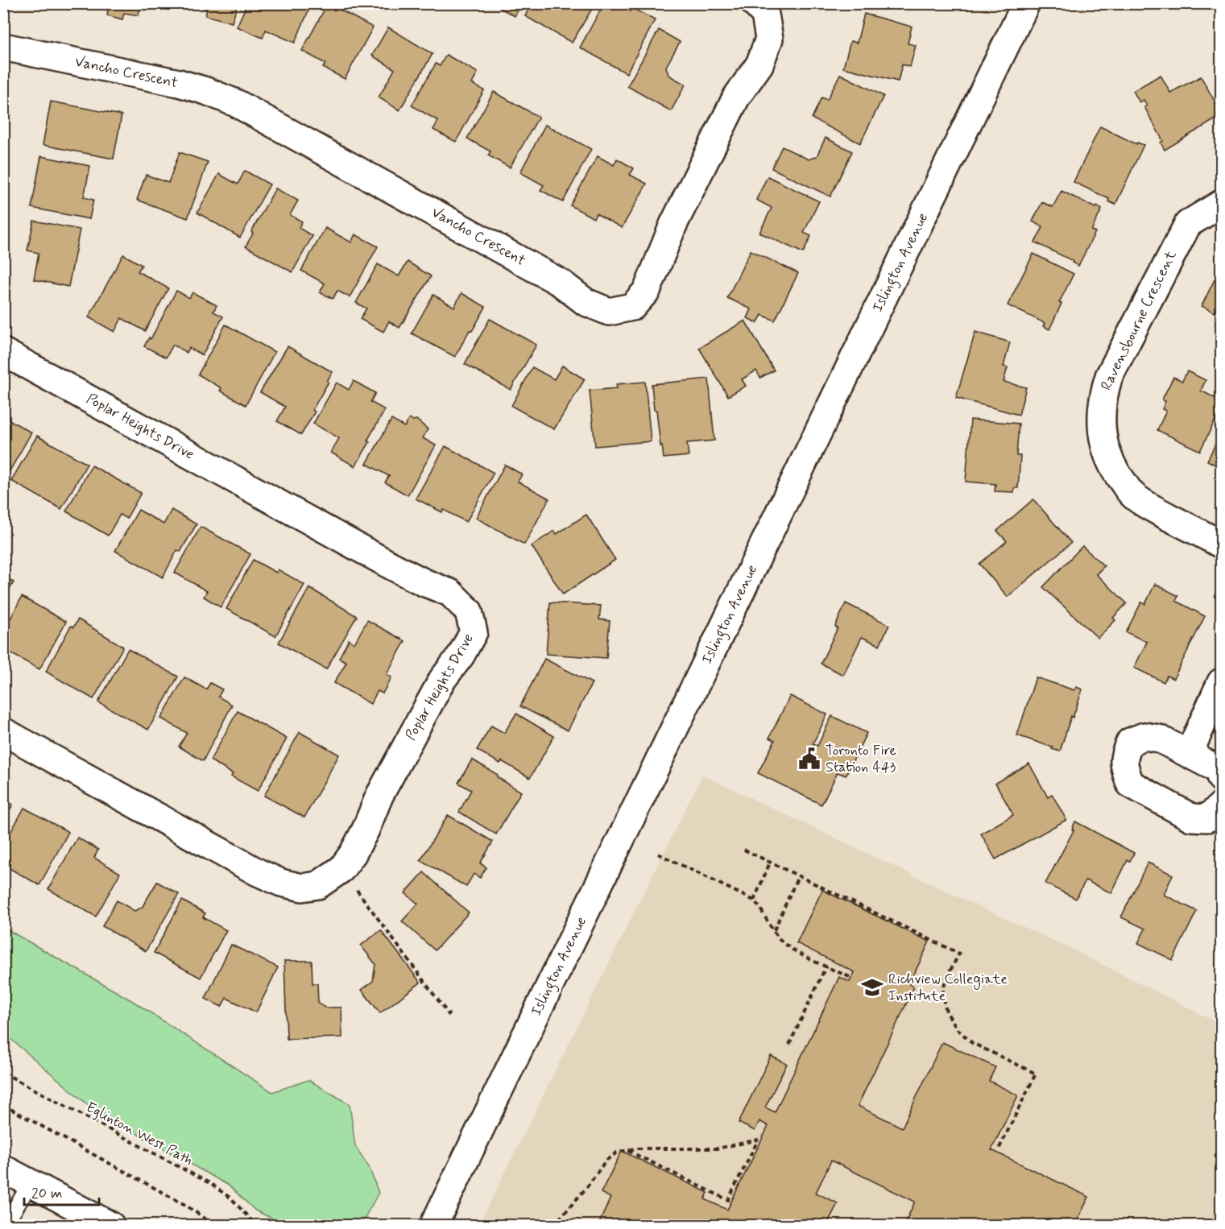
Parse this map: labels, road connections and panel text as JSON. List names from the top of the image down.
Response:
{
  "streets": {
    "street": [
      "Vancho Crescent",
      "Islington Avenue",
      "Ravensbourne Crescent",
      "Poplar Heights Drive"
    ],
    "path": ["Eglinton West Path"]
  },
  "places": {
    "public building": ["Toronto Fire Station 443"],
    "school or university": ["Richview Collegiate Institute"]
  },
  "scale_bar": "20 m"
}
